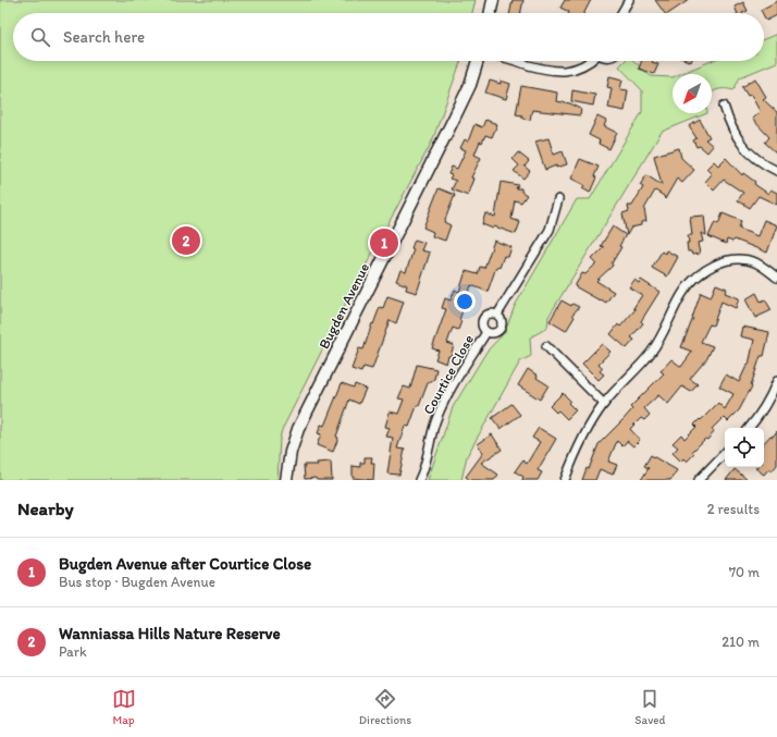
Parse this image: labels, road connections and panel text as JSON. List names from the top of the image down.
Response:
{
  "streets": {
    "street": ["Bugden Avenue", "Courtice Close"]
  },
  "north": "bottom left",
  "page": {
    "search": "Search here",
    "pins": ["2", "1"],
    "heading": ["Nearby", "2 results"],
    "list": [
      {
        "mark": "1",
        "name": "Bugden Avenue after Courtice Close",
        "note": "Bus stop · Bugden Avenue",
        "value": "70 m"
      },
      {
        "mark": "2",
        "name": "Wanniassa Hills Nature Reserve",
        "note": "Park",
        "value": "210 m"
      }
    ],
    "nav": ["Map", "Directions", "Saved"]
  }
}
